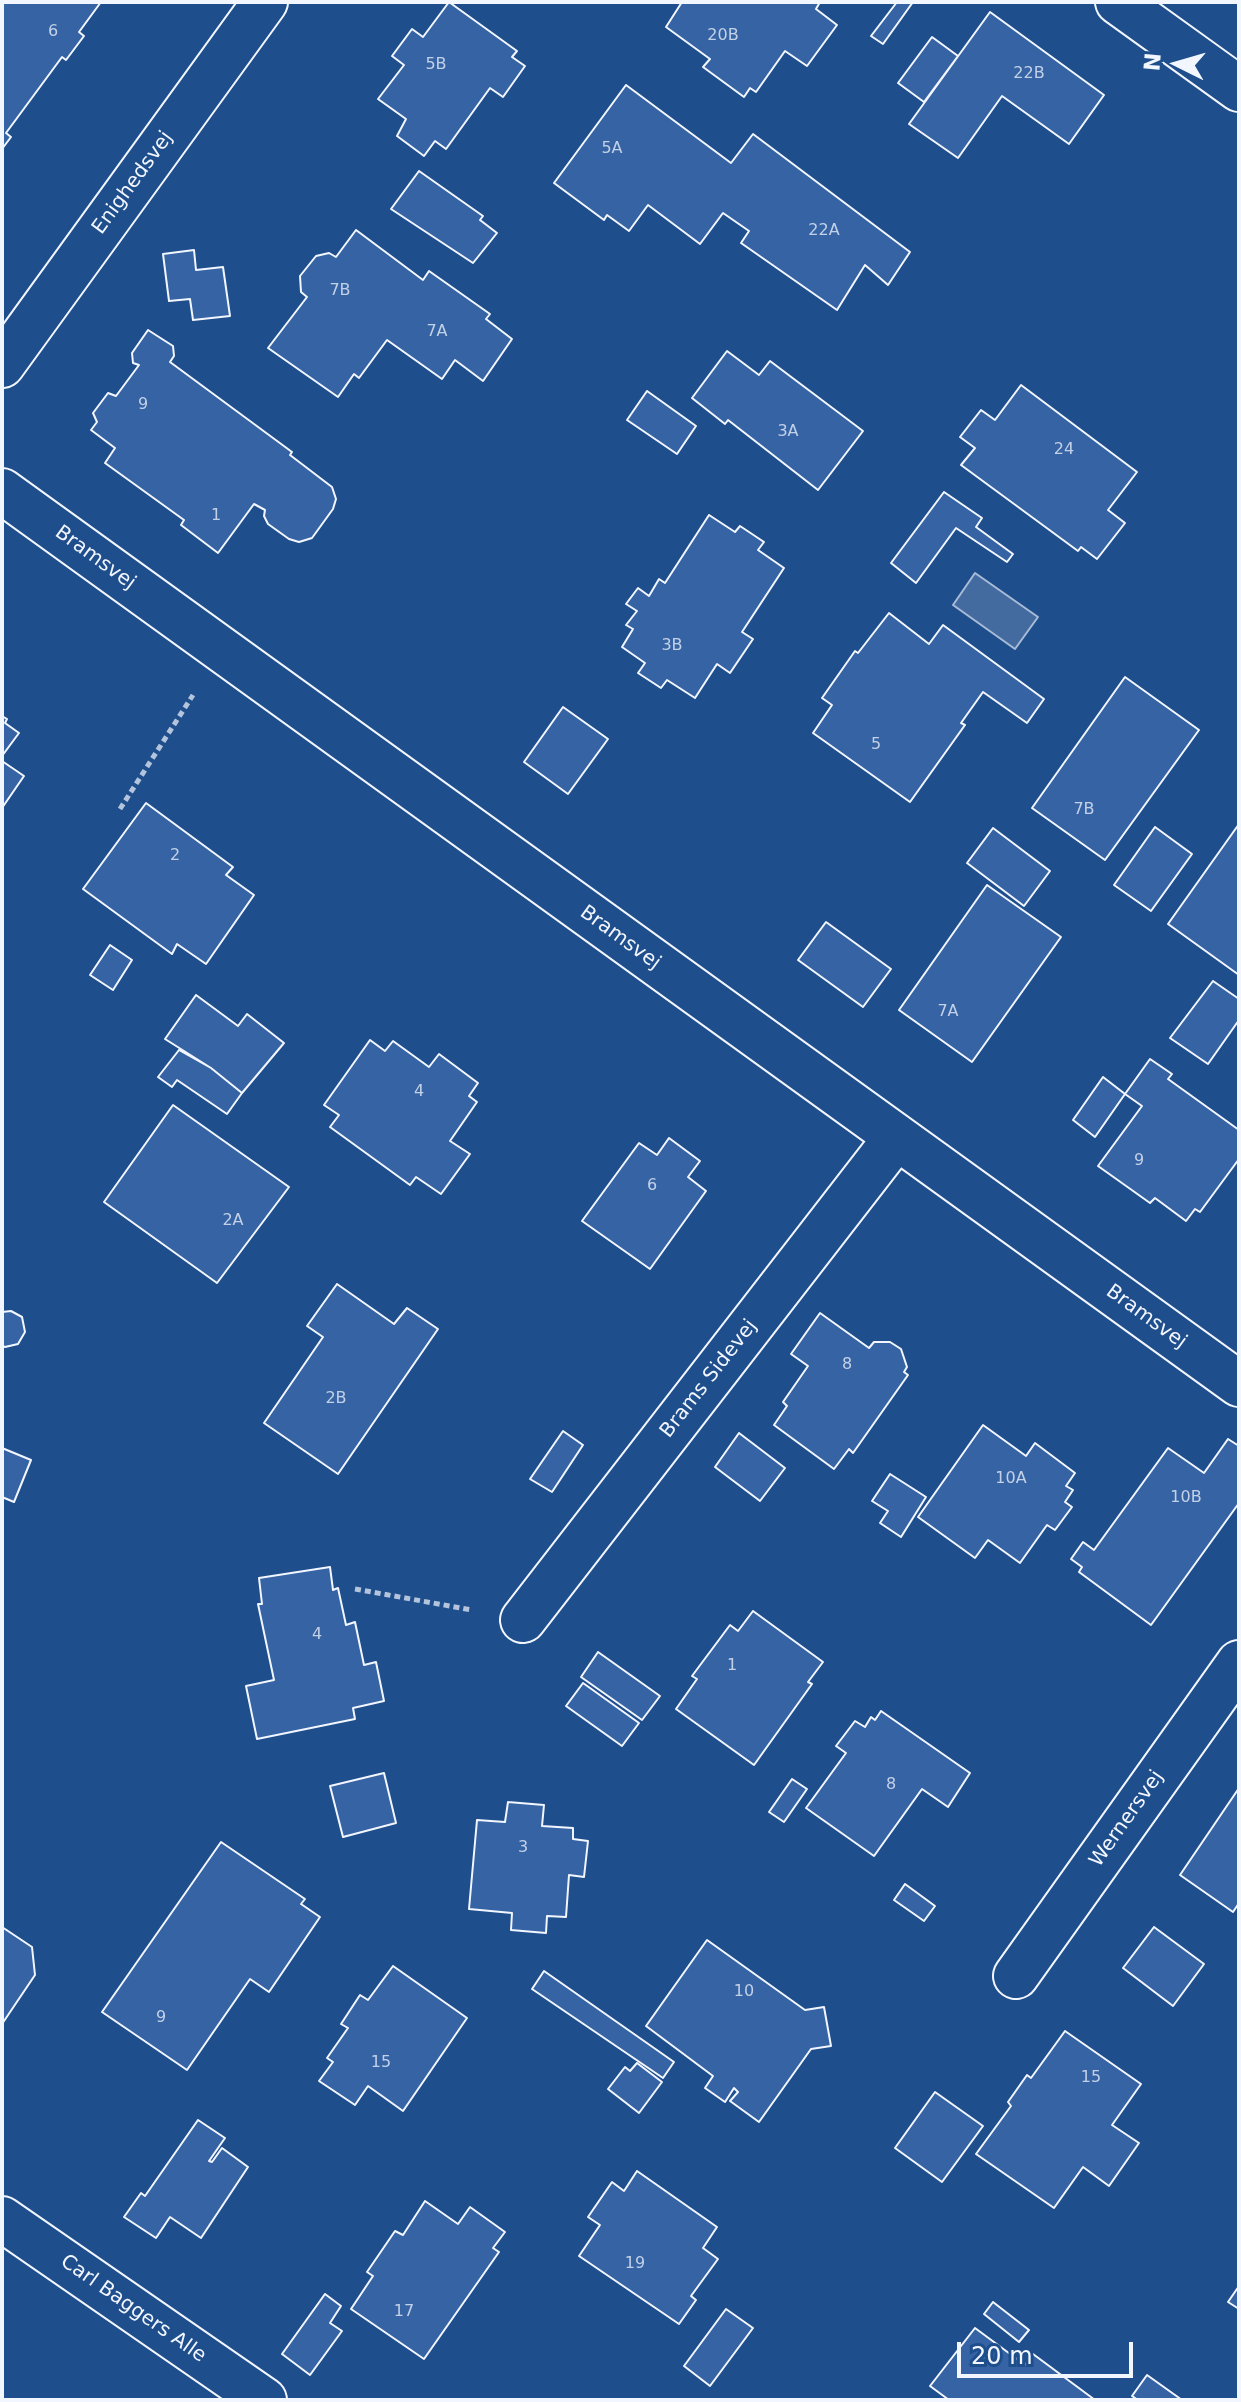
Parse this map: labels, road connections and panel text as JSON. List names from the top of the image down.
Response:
{
  "streets": {
    "street": [
      "Enighedsvej",
      "Bramsvej",
      "Brams Sidevej",
      "Wernersvej",
      "Carl Baggers Alle"
    ]
  },
  "crossings": [
    ["Bramsvej", "Brams Sidevej"]
  ],
  "house_numbers": [
    "6",
    "20B",
    "5B",
    "22B",
    "5A",
    "22A",
    "7B",
    "7A",
    "9",
    "3A",
    "24",
    "1",
    "3B",
    "5",
    "7B",
    "2",
    "7A",
    "4",
    "9",
    "6",
    "2A",
    "8",
    "2B",
    "10A",
    "10B",
    "4",
    "1",
    "8",
    "3",
    "10",
    "9",
    "15",
    "15",
    "19",
    "17"
  ],
  "scale_bar": "20 m",
  "north": "left"
}
